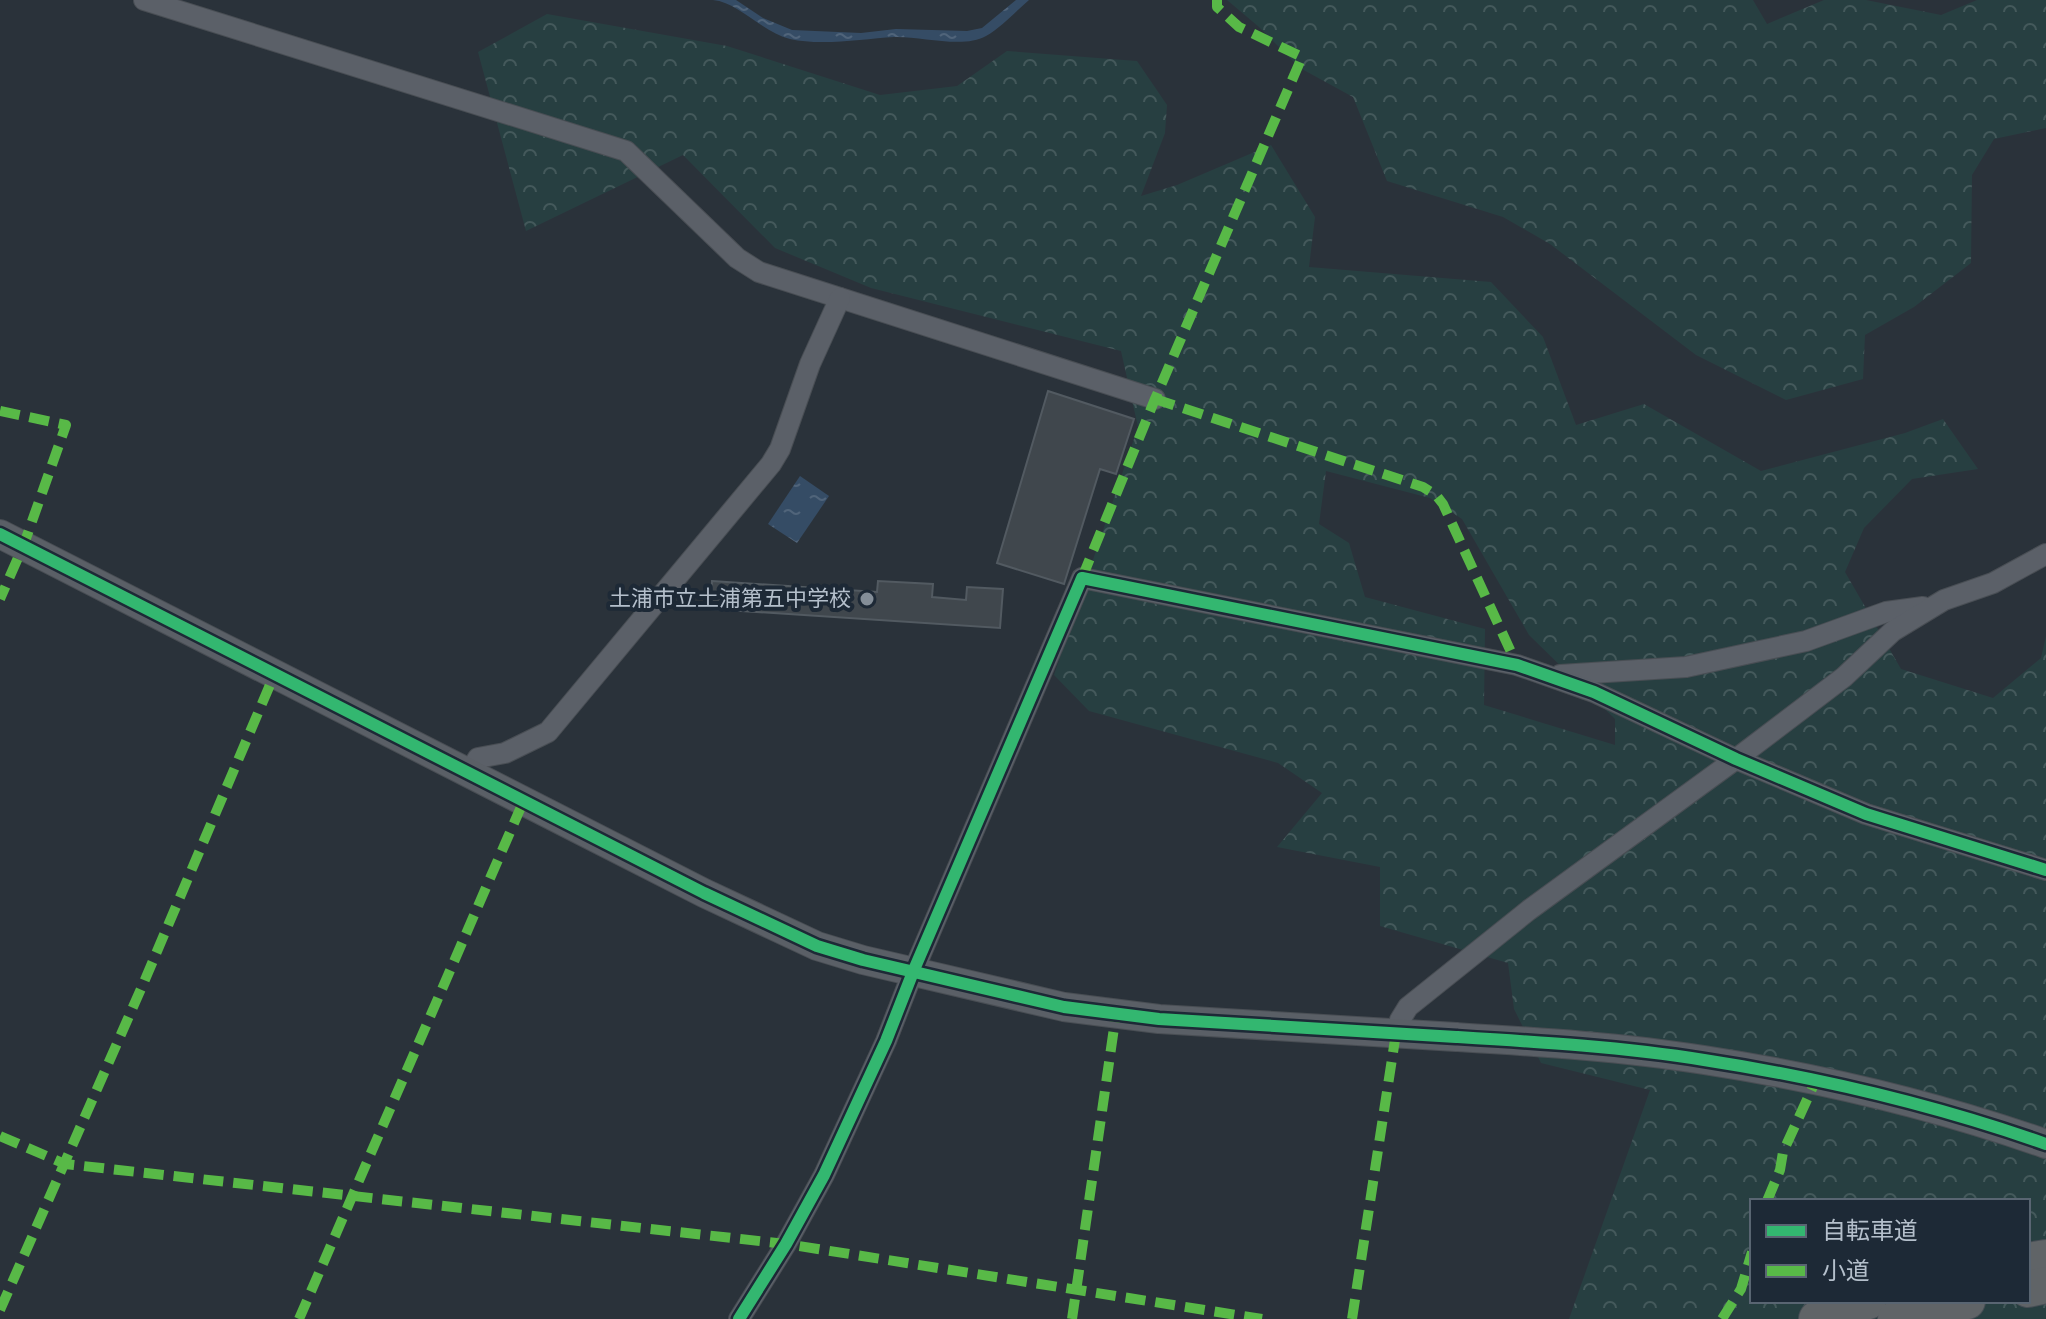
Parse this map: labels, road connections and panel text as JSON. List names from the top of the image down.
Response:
{
  "places": ["土浦市立土浦第五中学校"],
  "legend": ["自転車道", "小道"]
}
